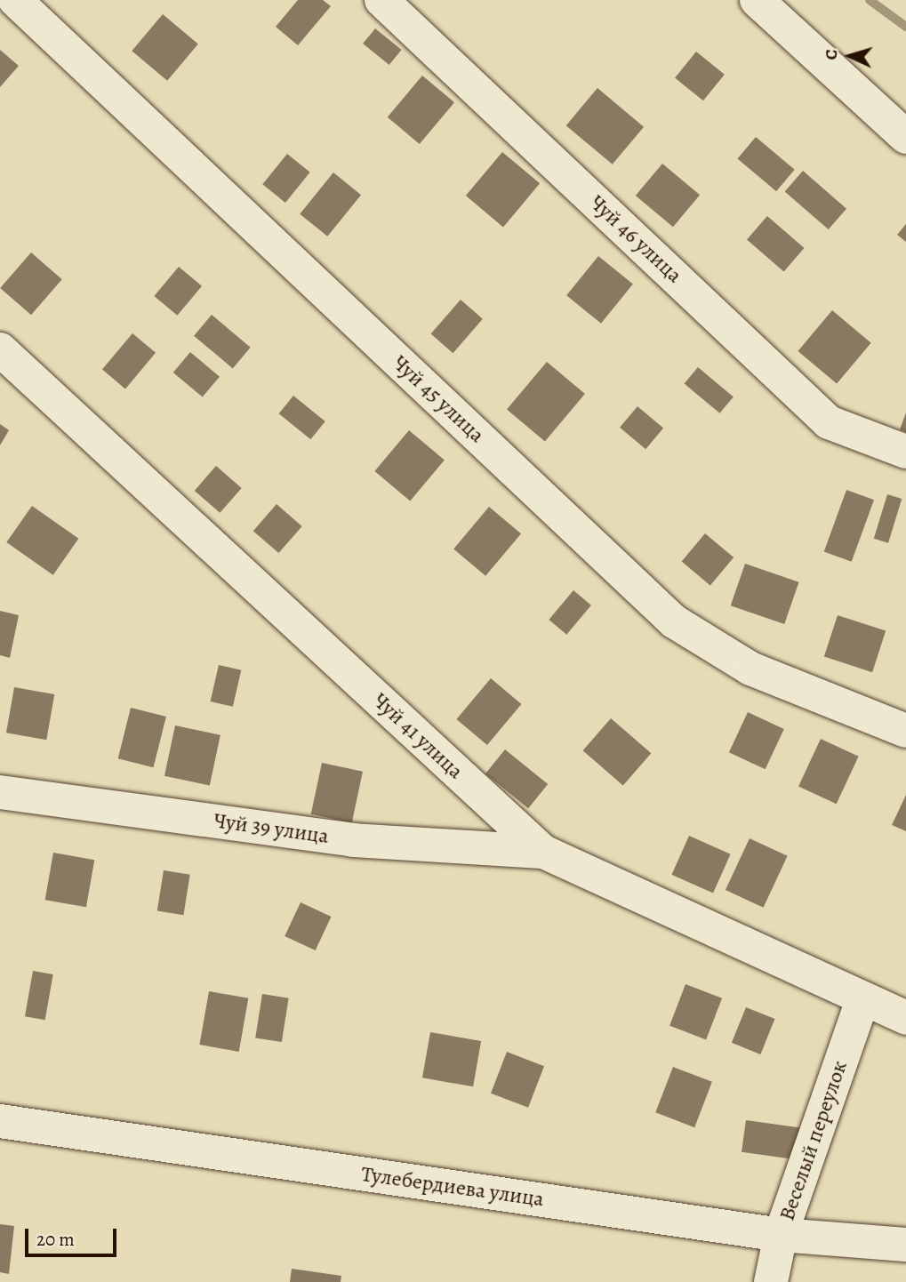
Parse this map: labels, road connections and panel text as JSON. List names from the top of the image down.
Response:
{
  "streets": {
    "street": [
      "Чуй 46 улица",
      "Чуй 45 улица",
      "Чуй 41 улица",
      "Чуй 39 улица",
      "Веселый переулок",
      "Тулебердиева улица"
    ]
  },
  "crossings": [
    ["Чуй 41 улица", "Чуй 39 улица"],
    ["Чуй 41 улица", "Веселый переулок"],
    ["Веселый переулок", "Тулебердиева улица"]
  ],
  "scale_bar": "20 m",
  "north": "left"
}
